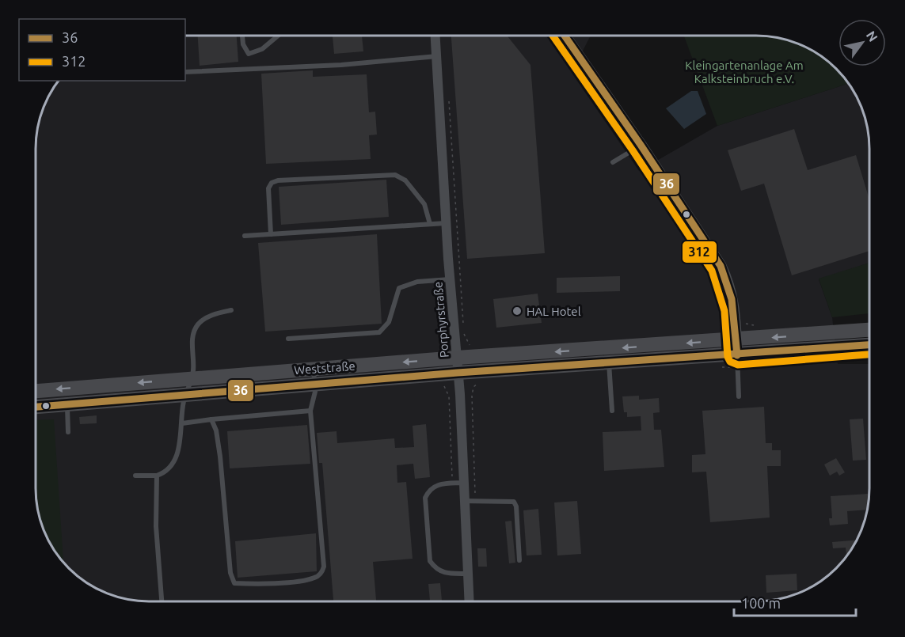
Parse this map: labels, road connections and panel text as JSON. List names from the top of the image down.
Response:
{
  "streets": {
    "main road": ["Weststraße"],
    "street": ["Porphyrstraße"]
  },
  "crossings": [
    ["Porphyrstraße", "Weststraße"]
  ],
  "parks": ["Kleingartenanlage Am Kalksteinbruch e.V."],
  "places": ["HAL Hotel"],
  "lines": ["transit line 36", "transit line 312"],
  "legend": ["36", "312"],
  "scale_bar": "100 m",
  "north": "top right"
}
